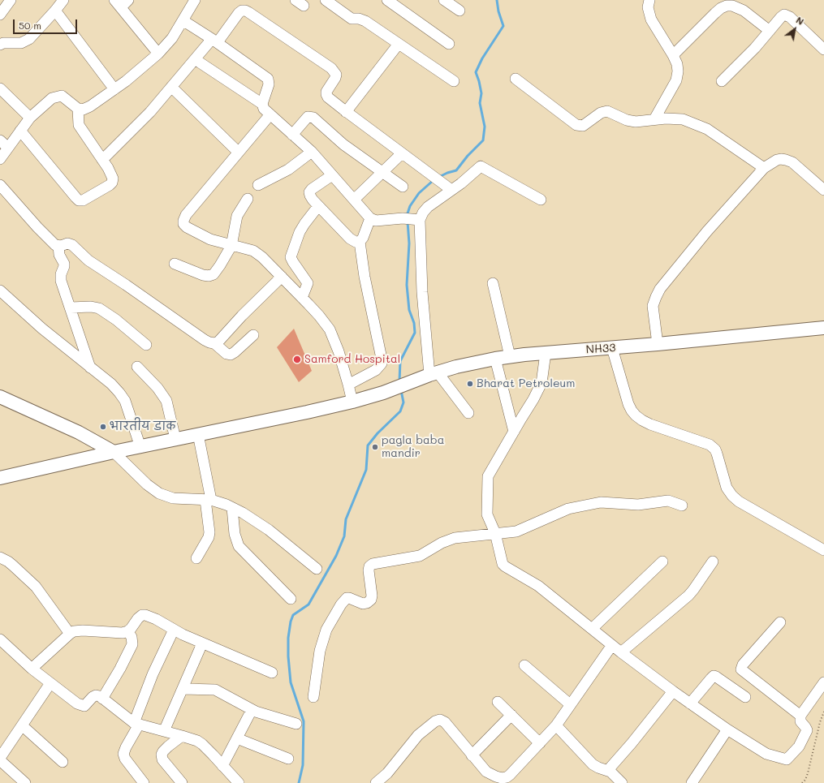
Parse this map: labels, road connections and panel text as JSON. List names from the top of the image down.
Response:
{
  "streets": {
    "main road": ["NH33"]
  },
  "places": [
    "Samford Hospital",
    "Bharat Petroleum",
    "भारतीय डाक",
    "pagla baba mandir"
  ],
  "scale_bar": "50 m",
  "north": "top right"
}
